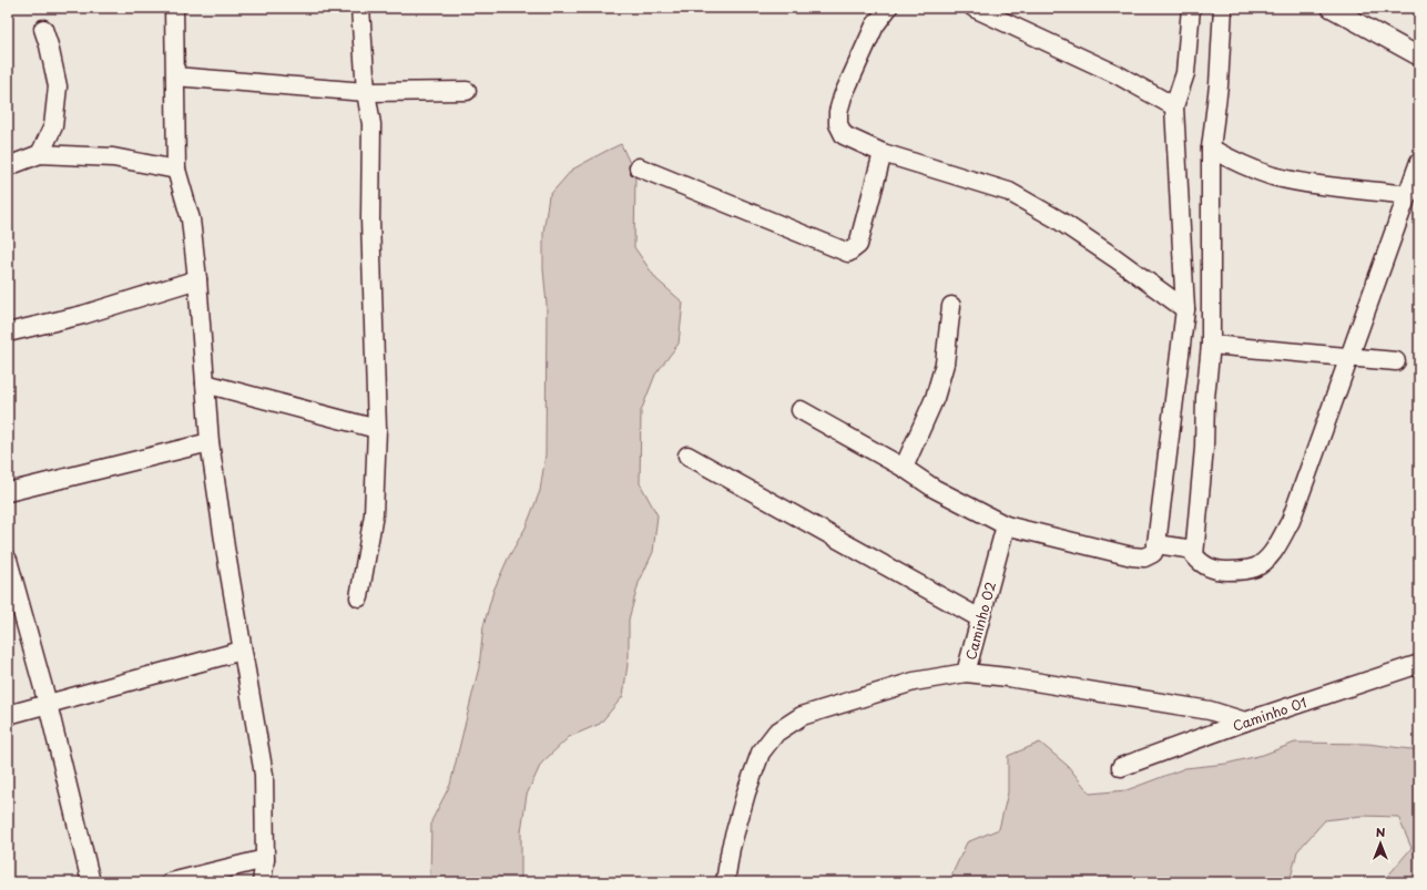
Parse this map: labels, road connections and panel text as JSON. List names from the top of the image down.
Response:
{
  "streets": {
    "street": ["Caminho 02", "Caminho 01"]
  },
  "north": "top"
}
